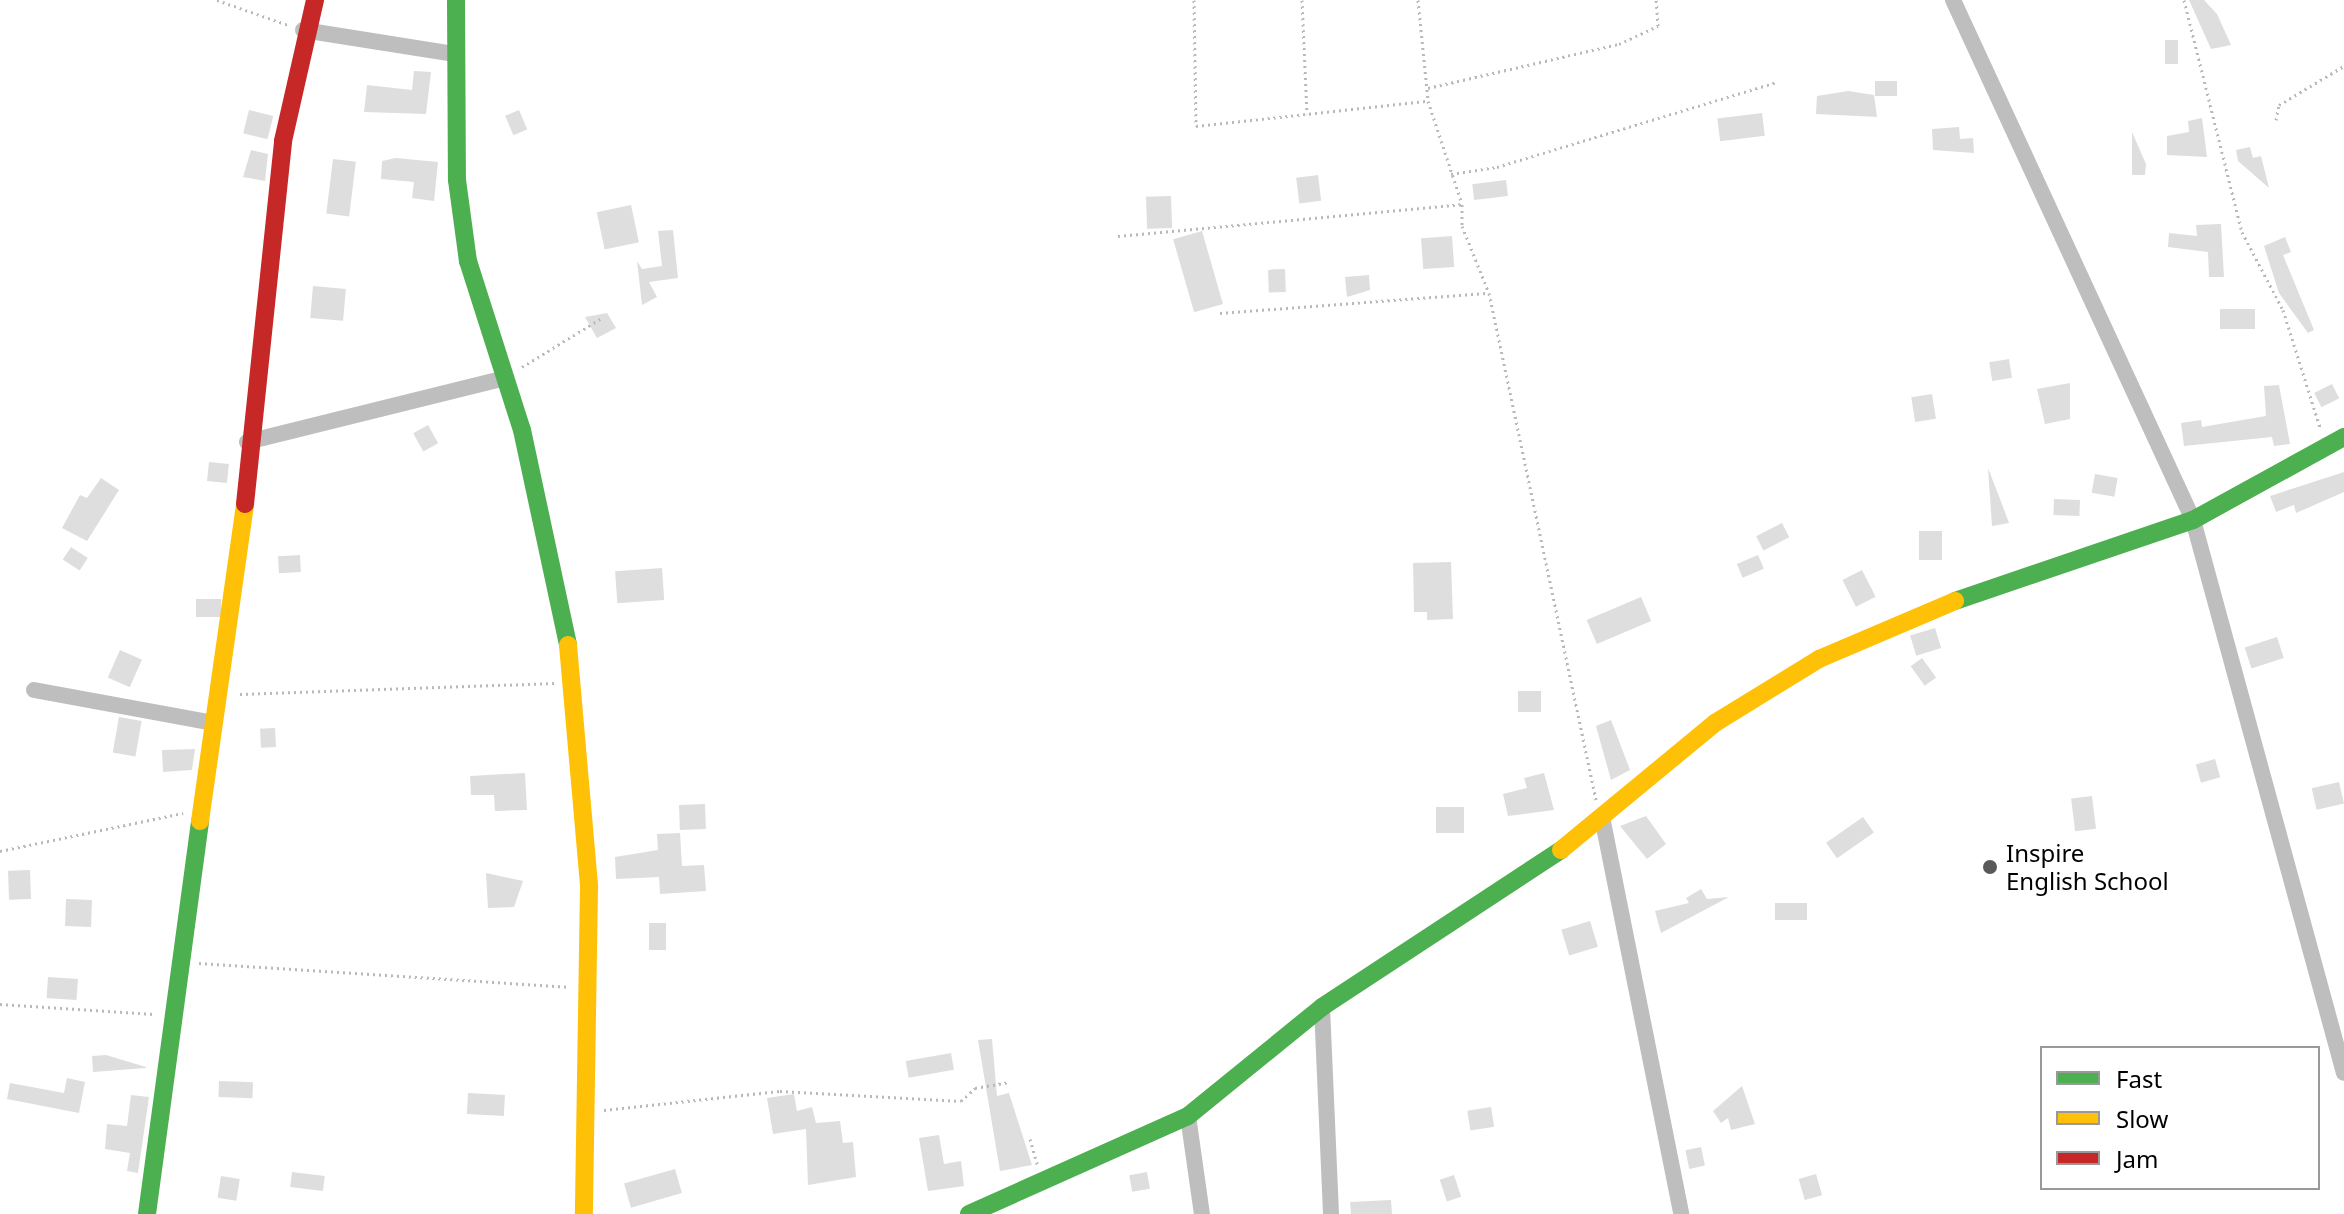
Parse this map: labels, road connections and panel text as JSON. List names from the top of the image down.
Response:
{
  "places": ["Inspire English School"],
  "legend": ["Fast", "Slow", "Jam"]
}
